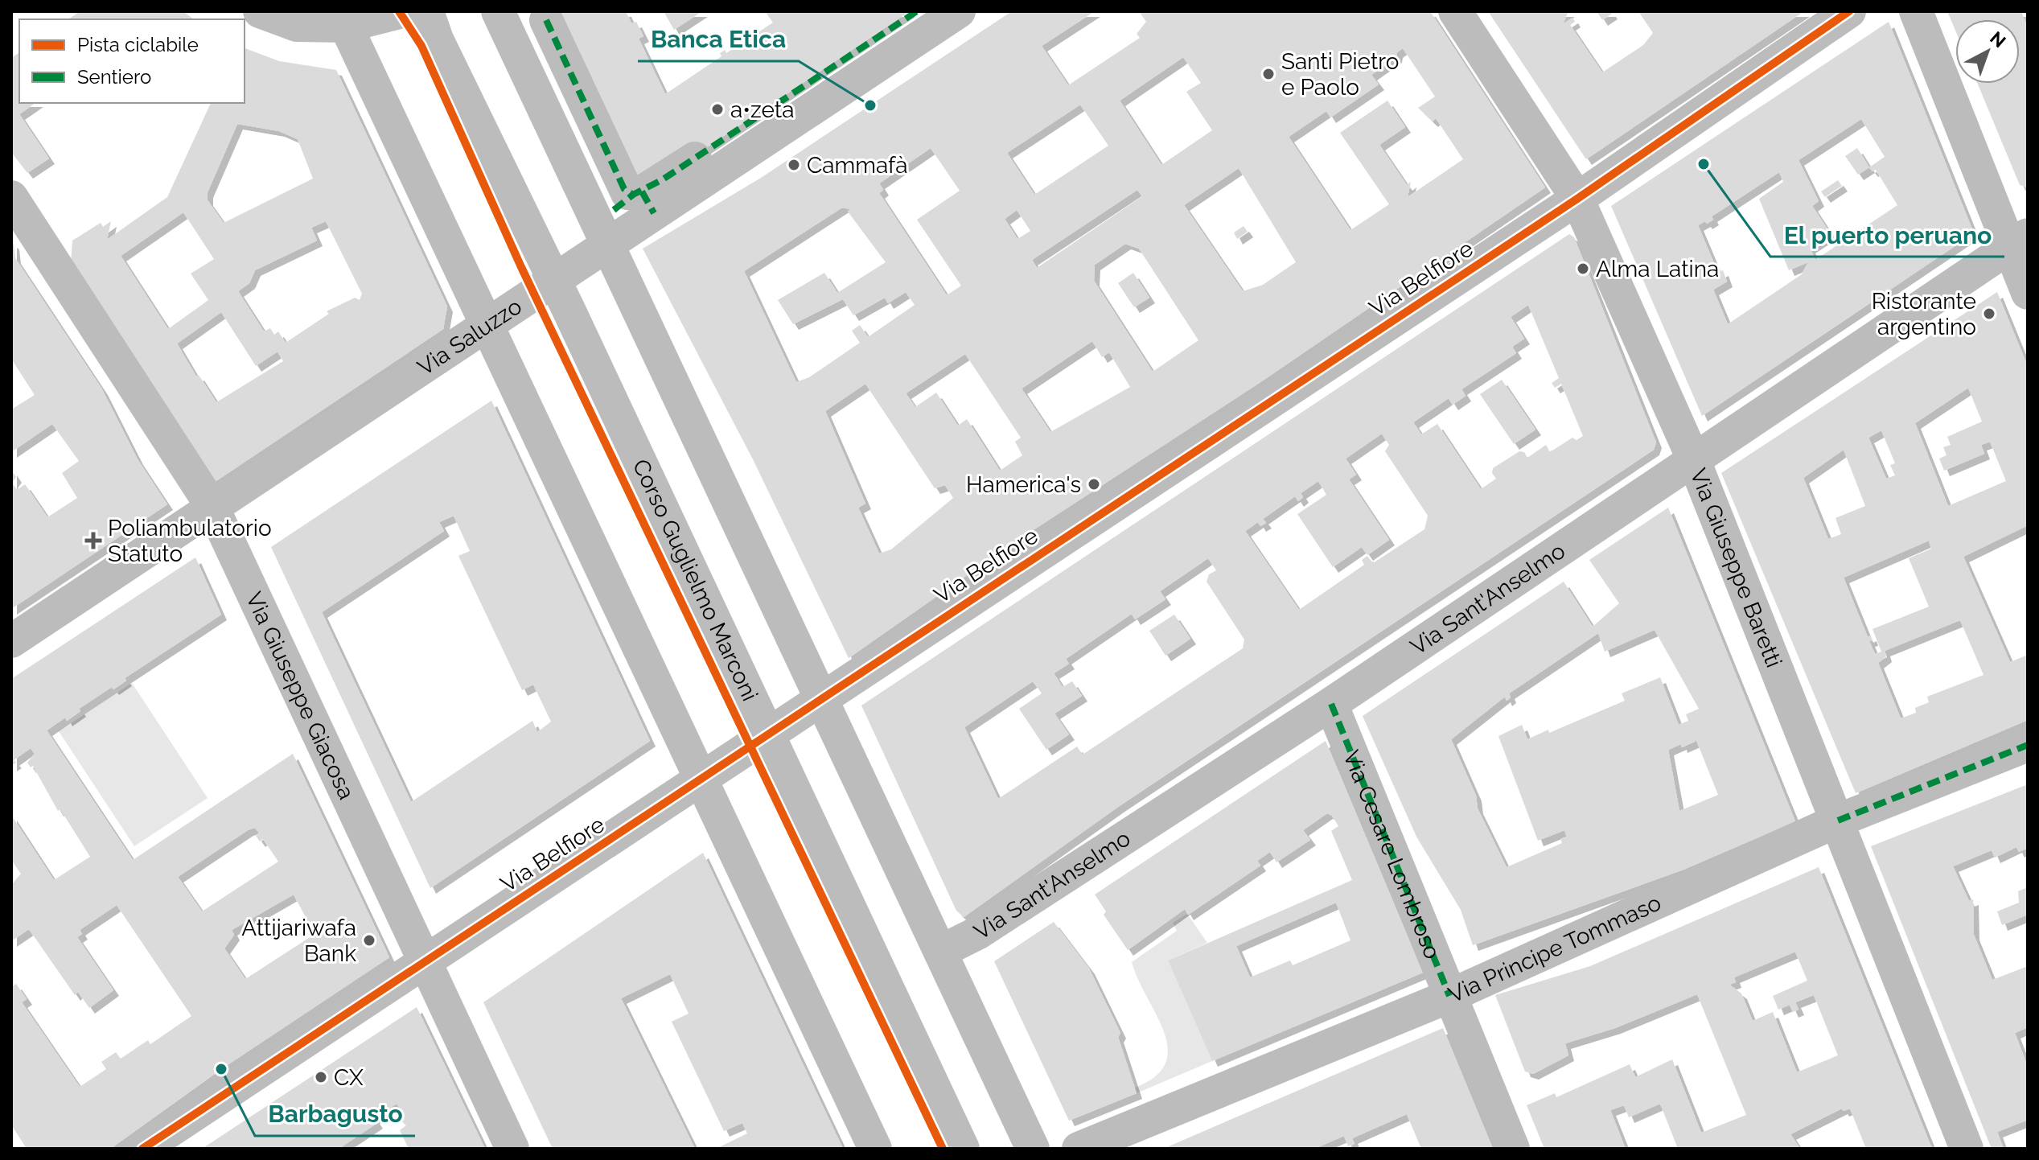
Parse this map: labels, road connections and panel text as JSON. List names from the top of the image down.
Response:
{
  "streets": {
    "street": [
      "Via Belfiore",
      "Via Saluzzo",
      "Via Giuseppe Baretti",
      "Corso Guglielmo Marconi",
      "Via Sant'Anselmo",
      "Via Giuseppe Giacosa",
      "Via Cesare Lombroso",
      "Via Principe Tommaso"
    ]
  },
  "crossings": [
    ["Via Belfiore", "Via Giuseppe Baretti"],
    ["Via Belfiore", "Corso Guglielmo Marconi"],
    ["Via Belfiore", "Via Giuseppe Giacosa"],
    ["Via Saluzzo", "Corso Guglielmo Marconi"],
    ["Via Saluzzo", "Via Giuseppe Giacosa"],
    ["Via Giuseppe Baretti", "Via Sant'Anselmo"],
    ["Via Giuseppe Baretti", "Via Principe Tommaso"],
    ["Via Sant'Anselmo", "Via Cesare Lombroso"],
    ["Via Cesare Lombroso", "Via Principe Tommaso"]
  ],
  "places": {
    "other": [
      "Santi Pietro e Paolo",
      "Banca Etica",
      "a•zeta",
      "El puerto peruano",
      "Cammafà",
      "Alma Latina",
      "Ristorante argentino",
      "Hamerica's",
      "Attijariwafa Bank",
      "Barbagusto",
      "CX"
    ],
    "health": ["Poliambulatorio Statuto"]
  },
  "legend": ["Pista ciclabile", "Sentiero"],
  "north": "top right"
}
